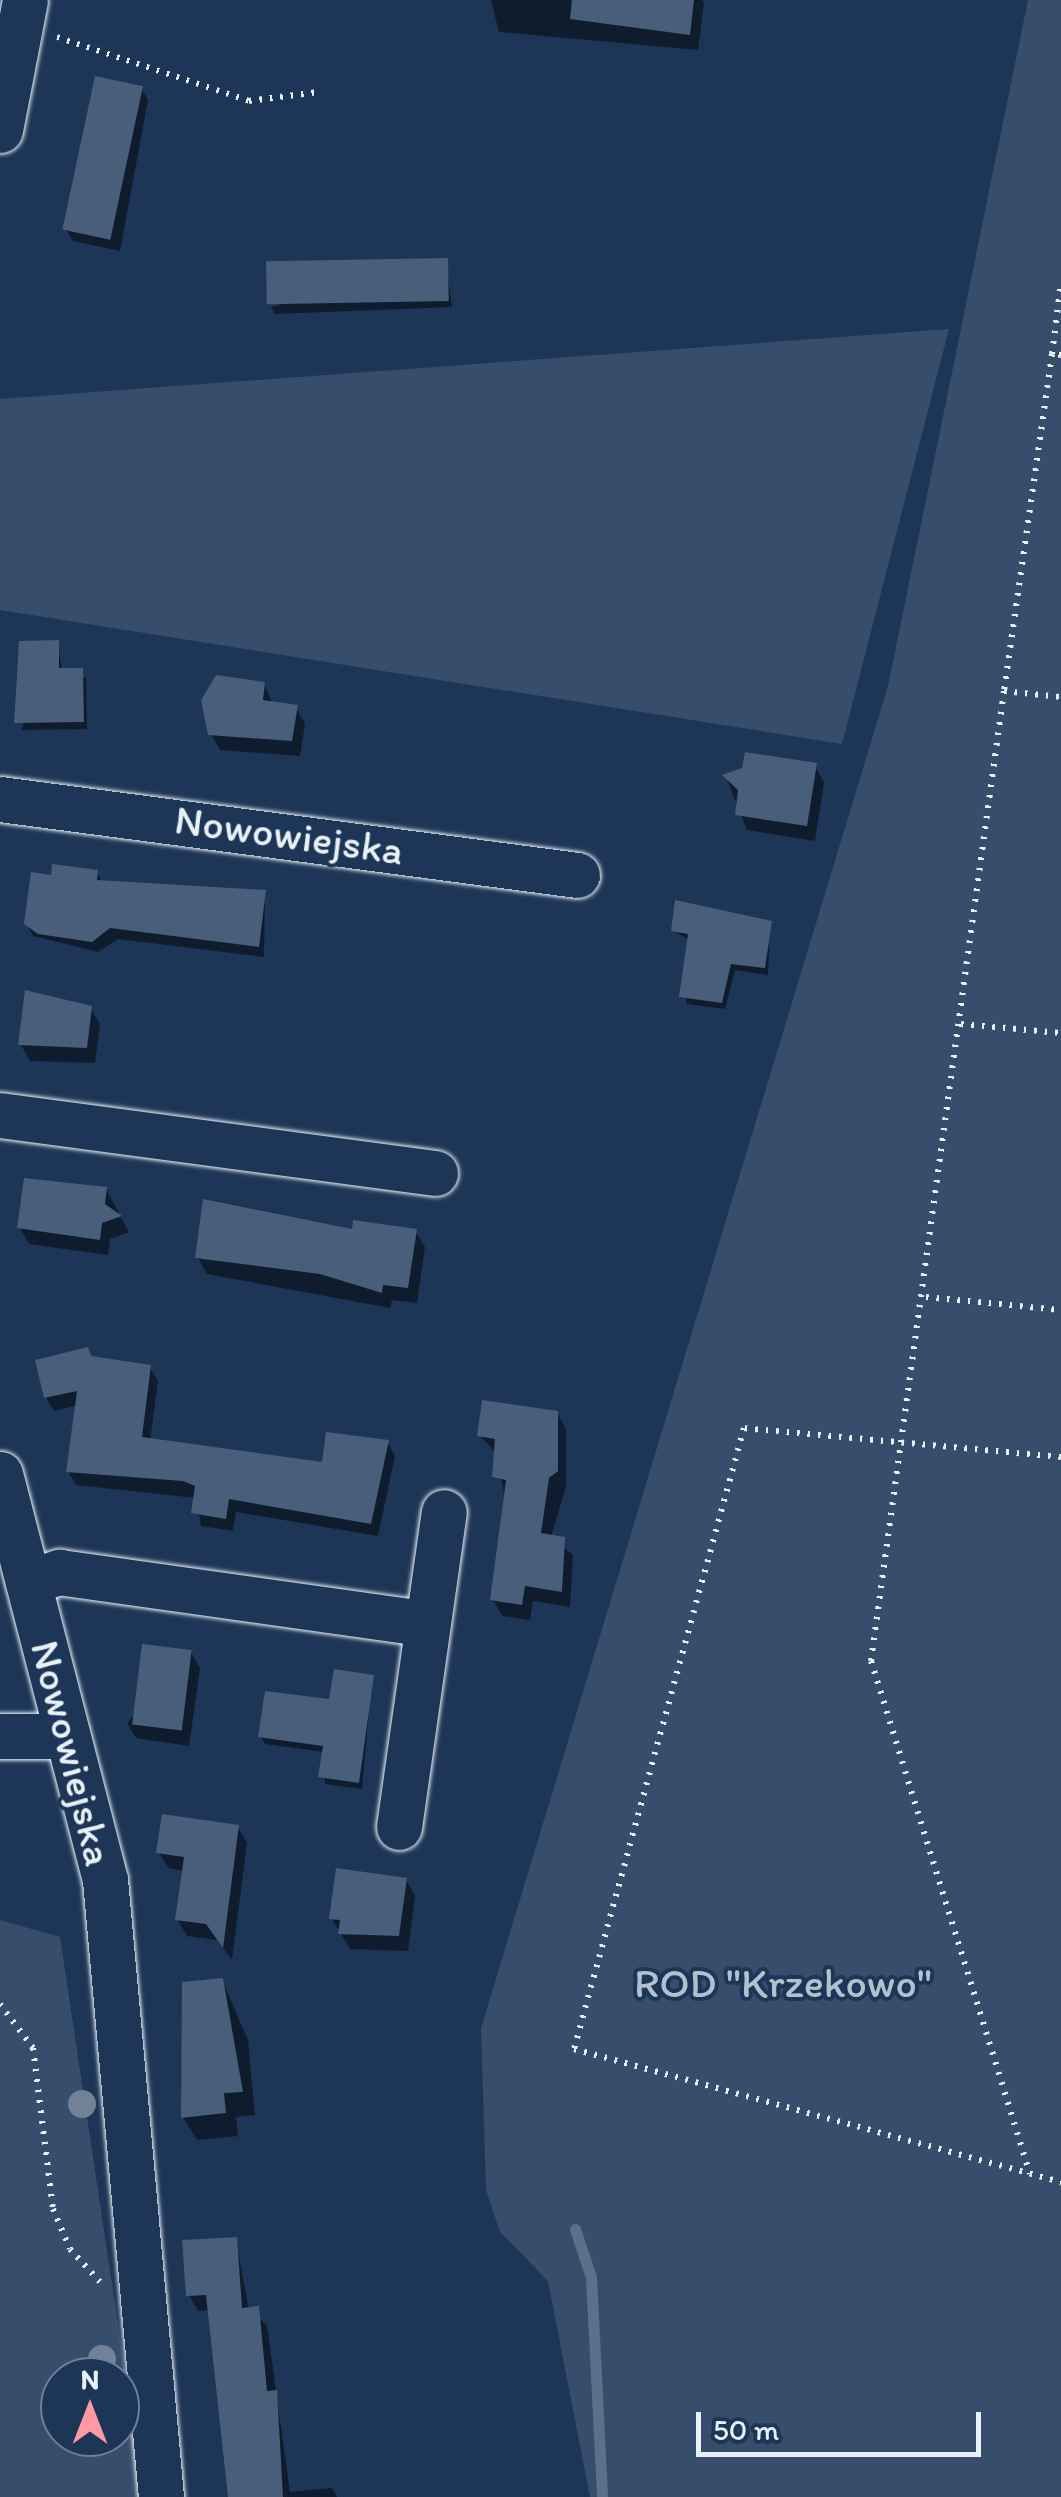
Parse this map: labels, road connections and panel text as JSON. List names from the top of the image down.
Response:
{
  "streets": {
    "street": ["Nowowiejska"]
  },
  "parks": ["ROD \"Krzekowo\""],
  "scale_bar": "50 m",
  "north": "top"
}
